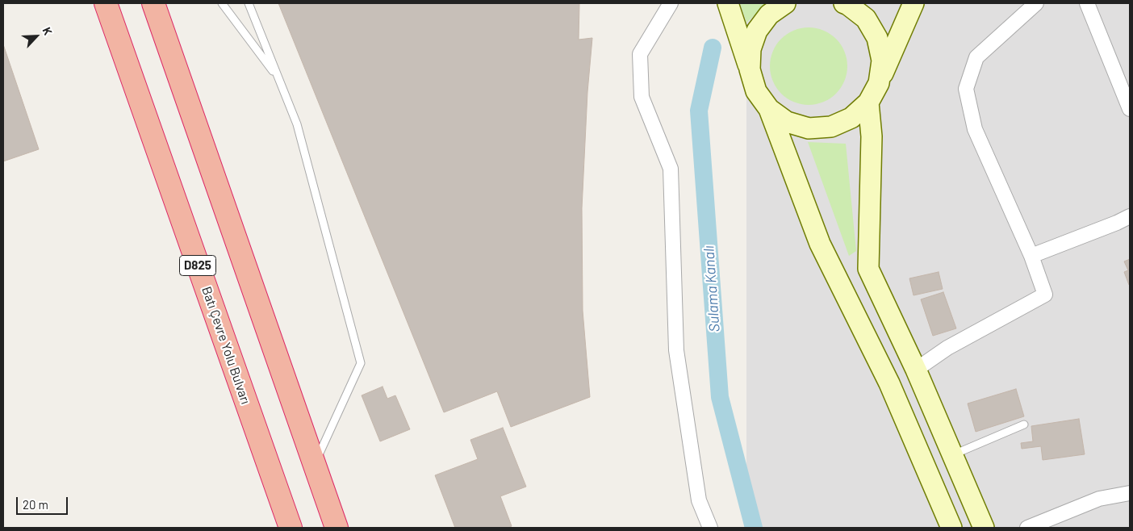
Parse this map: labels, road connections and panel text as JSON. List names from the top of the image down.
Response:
{
  "streets": {
    "highway": ["D825", "Batı Çevre Yolu Bulvarı"]
  },
  "water": ["Sulama Kanalı"],
  "scale_bar": "20 m",
  "north": "top right"
}
